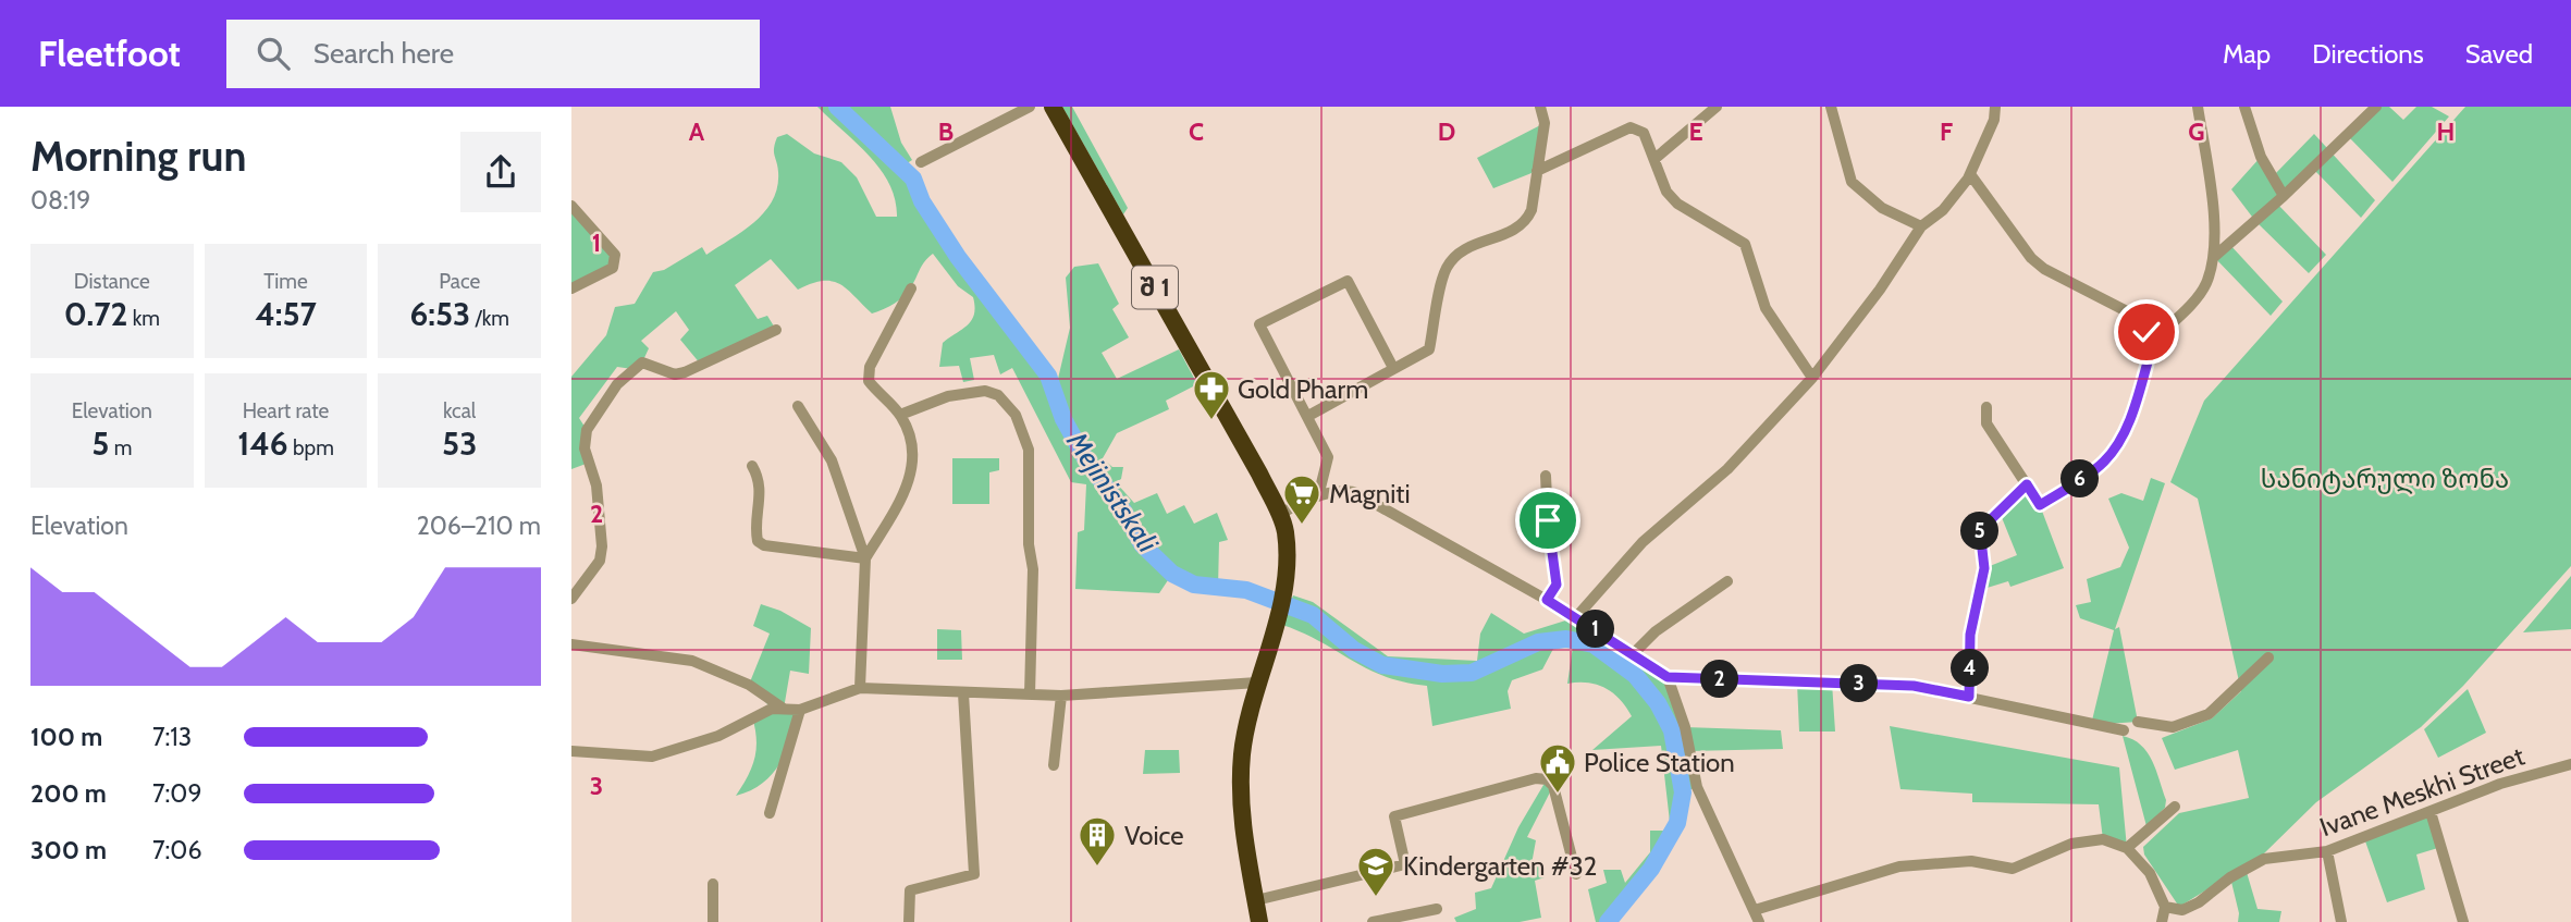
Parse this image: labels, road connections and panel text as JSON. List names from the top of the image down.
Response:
{
  "streets": {
    "highway": ["შ 1"],
    "street": ["Ivane Meskhi Street"]
  },
  "water": ["Mejinistskali"],
  "parks": ["სანიტარული ზონა"],
  "places": {
    "pharmacy": ["Gold Pharm"],
    "supermarket": ["Magniti"],
    "public building": ["Police Station"],
    "building": ["Voice"],
    "school or university": ["Kindergarten #32"]
  },
  "page": {
    "header": "Fleetfoot",
    "search": "Search here",
    "nav": ["Map", "Directions", "Saved"],
    "heading": ["Morning run", "08:19"],
    "stats": [
      ["Distance", "0.72 km"],
      ["Time", "4:57"],
      ["Pace", "6:53 /km"],
      ["Elevation", "5 m"],
      ["Heart rate", "146 bpm"],
      ["kcal", "53"]
    ],
    "pins": [
      "6",
      "5",
      "1",
      "4",
      "2",
      "3"
    ],
    "chart": ["Elevation", "206–210 m"],
    "list": [
      {
        "name": "100 m",
        "note": "7:13"
      },
      {
        "name": "200 m",
        "note": "7:09"
      },
      {
        "name": "300 m",
        "note": "7:06"
      }
    ]
  },
  "grid": {
    "columns": [
      "A",
      "B",
      "C",
      "D",
      "E",
      "F",
      "G",
      "H"
    ],
    "rows": ["1", "2", "3"]
  }
}
